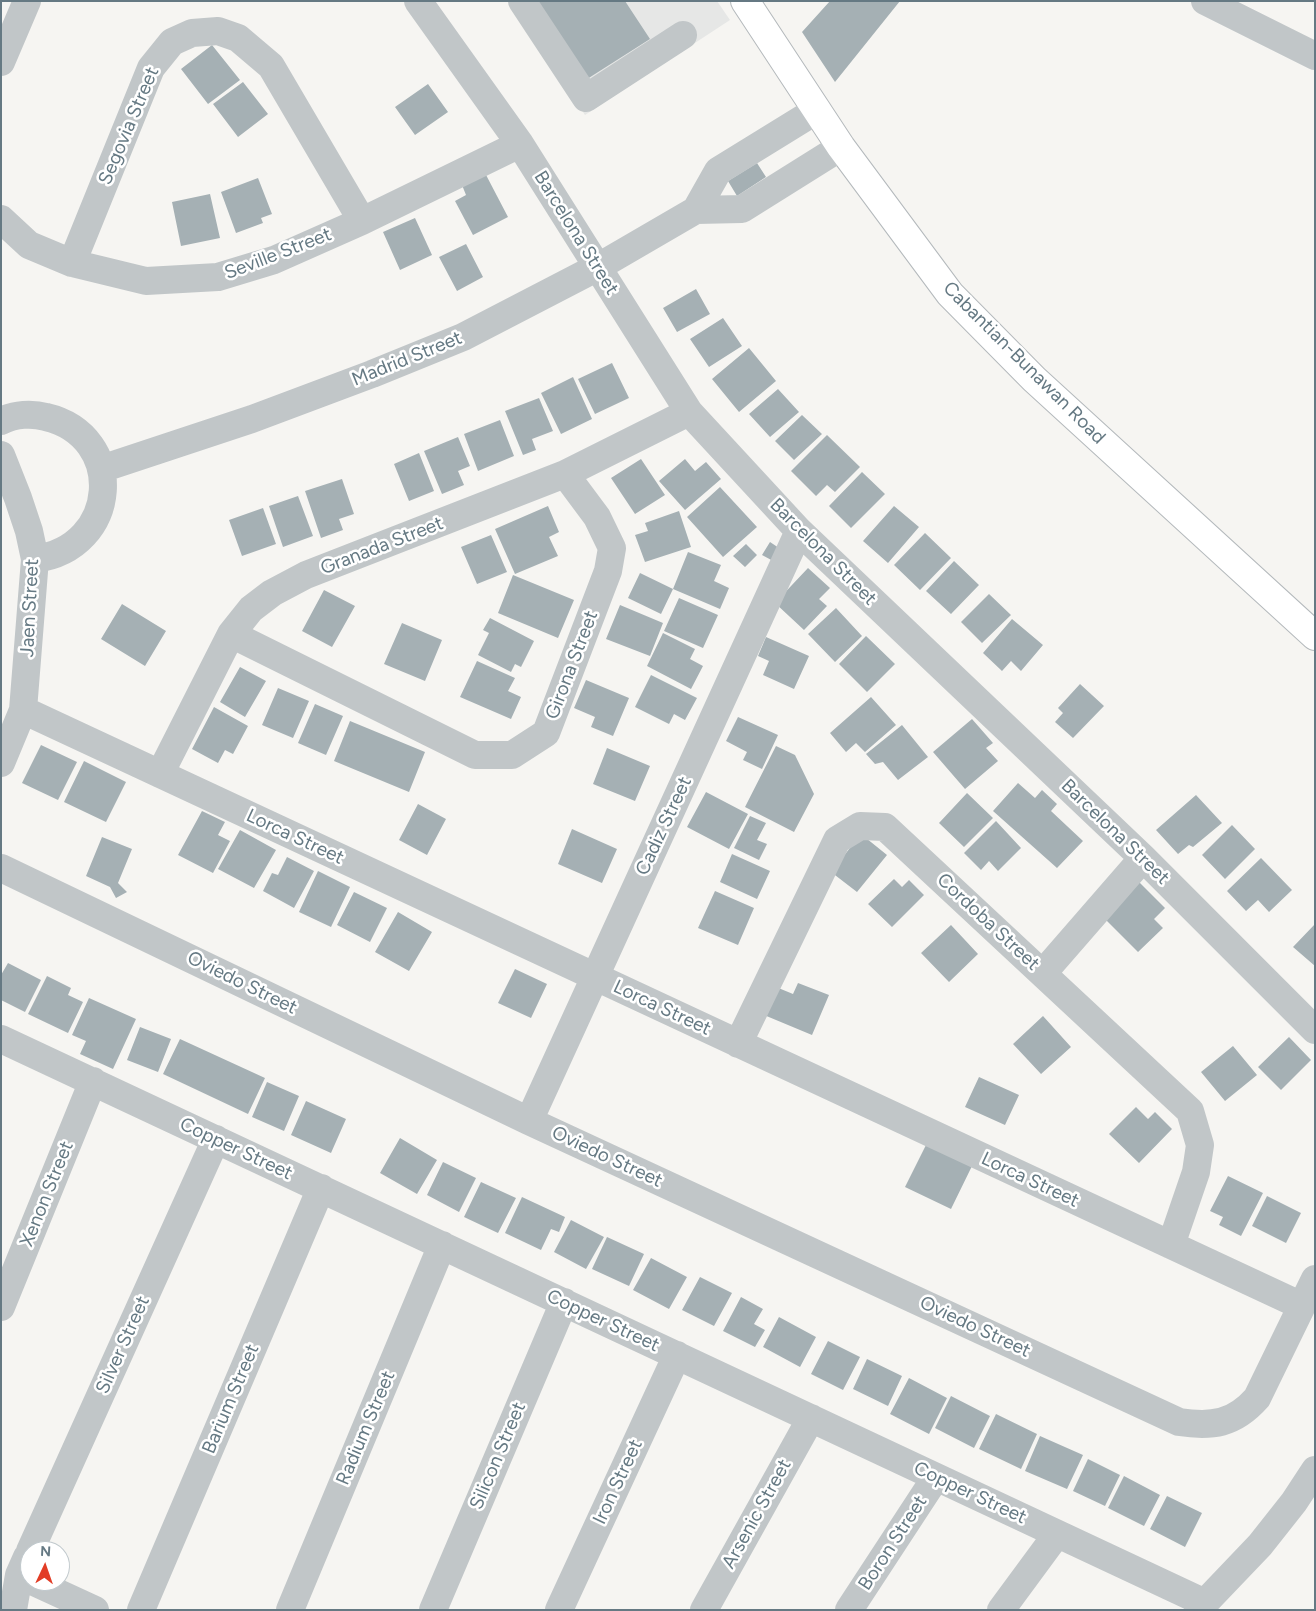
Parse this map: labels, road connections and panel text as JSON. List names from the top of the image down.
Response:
{
  "streets": {
    "main road": ["Cabantian-Bunawan Road"],
    "street": [
      "Segovia Street",
      "Barcelona Street",
      "Seville Street",
      "Madrid Street",
      "Granada Street",
      "Jaen Street",
      "Girona Street",
      "Cadiz Street",
      "Lorca Street",
      "Cordoba Street",
      "Oviedo Street",
      "Copper Street",
      "Xenon Street",
      "Silver Street",
      "Barium Street",
      "Radium Street",
      "Silicon Street",
      "Iron Street",
      "Arsenic Street",
      "Boron Street"
    ]
  },
  "crossings": [
    ["Segovia Street", "Seville Street"],
    ["Barcelona Street", "Seville Street"],
    ["Barcelona Street", "Madrid Street"],
    ["Barcelona Street", "Granada Street"],
    ["Barcelona Street", "Cadiz Street"],
    ["Madrid Street", "Cabantian-Bunawan Road"],
    ["Granada Street", "Girona Street"],
    ["Granada Street", "Lorca Street"],
    ["Jaen Street", "Lorca Street"],
    ["Cadiz Street", "Lorca Street"],
    ["Cadiz Street", "Oviedo Street"],
    ["Lorca Street", "Cordoba Street"],
    ["Lorca Street", "Oviedo Street"],
    ["Copper Street", "Xenon Street"],
    ["Copper Street", "Silver Street"],
    ["Copper Street", "Barium Street"],
    ["Copper Street", "Radium Street"],
    ["Copper Street", "Silicon Street"],
    ["Copper Street", "Iron Street"],
    ["Copper Street", "Arsenic Street"],
    ["Copper Street", "Boron Street"]
  ],
  "north": "top"
}
